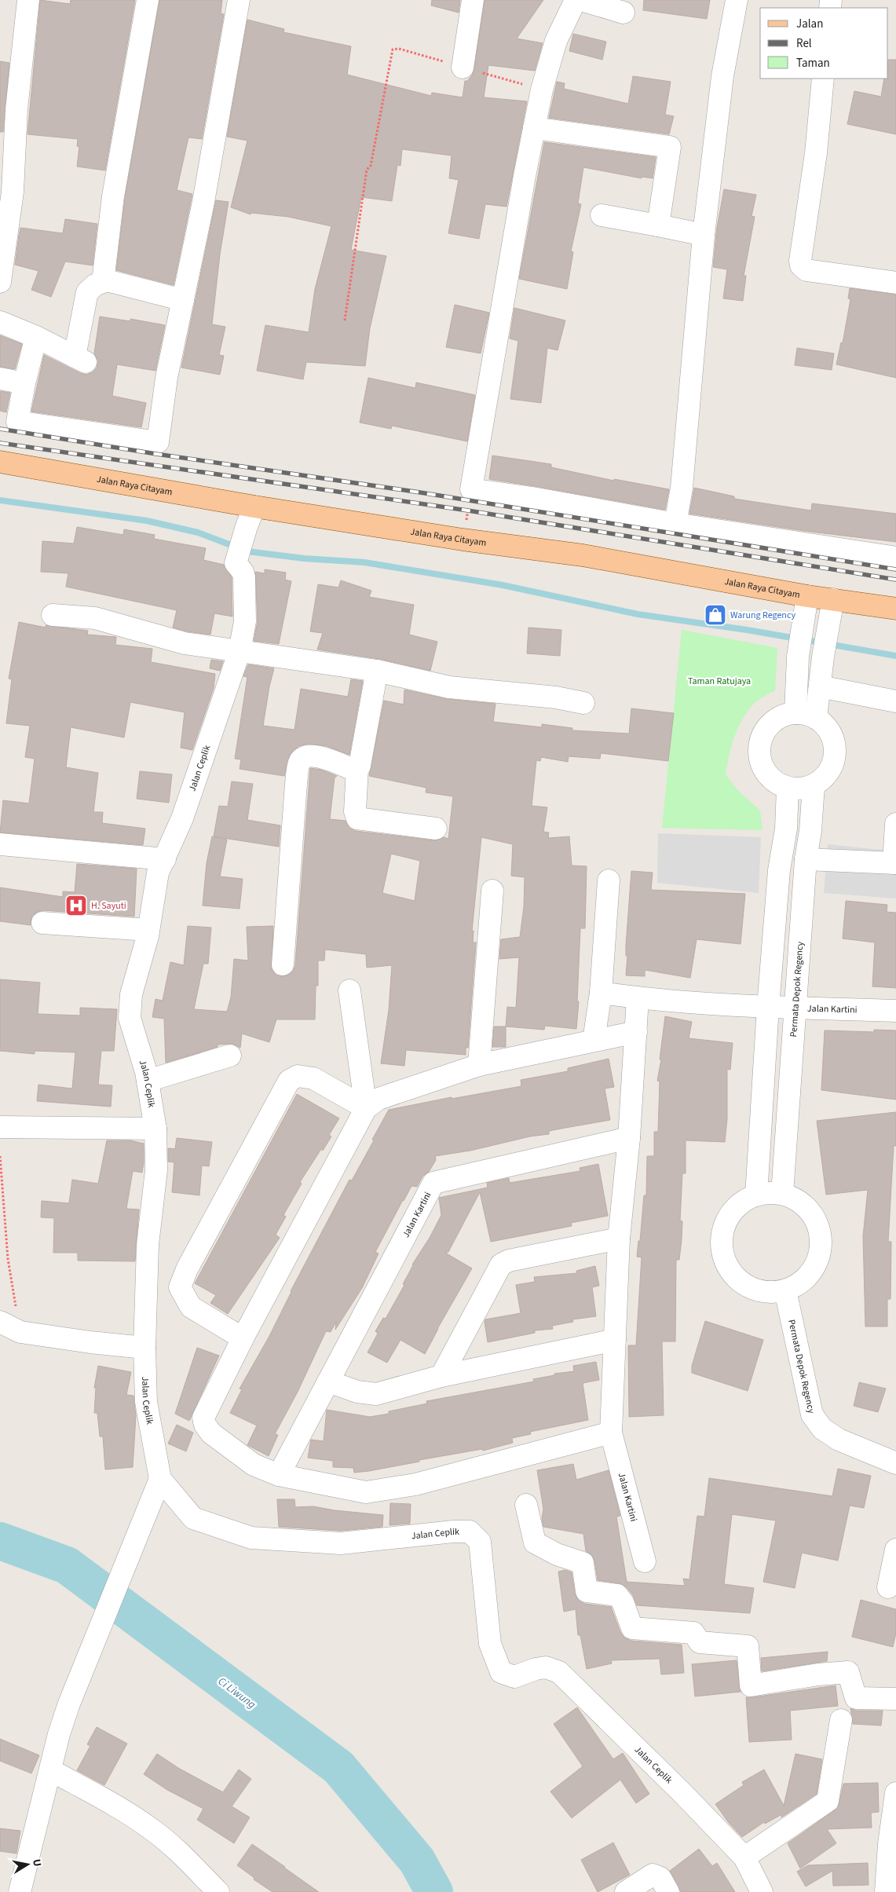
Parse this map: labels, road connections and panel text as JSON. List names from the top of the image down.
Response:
{
  "streets": {
    "main road": ["Jalan Raya Citayam"],
    "street": ["Jalan Ceplik", "Permata Depok Regency", "Jalan Kartini"]
  },
  "crossings": [
    ["Jalan Raya Citayam", "Jalan Ceplik"],
    ["Permata Depok Regency", "Jalan Kartini"]
  ],
  "water": ["Ci Liwung"],
  "parks": ["Taman Ratujaya"],
  "places": {
    "shop": ["Warung Regency"],
    "hospital": ["H. Sayuti"]
  },
  "legend": ["Jalan", "Rel", "Taman"],
  "north": "right"
}
